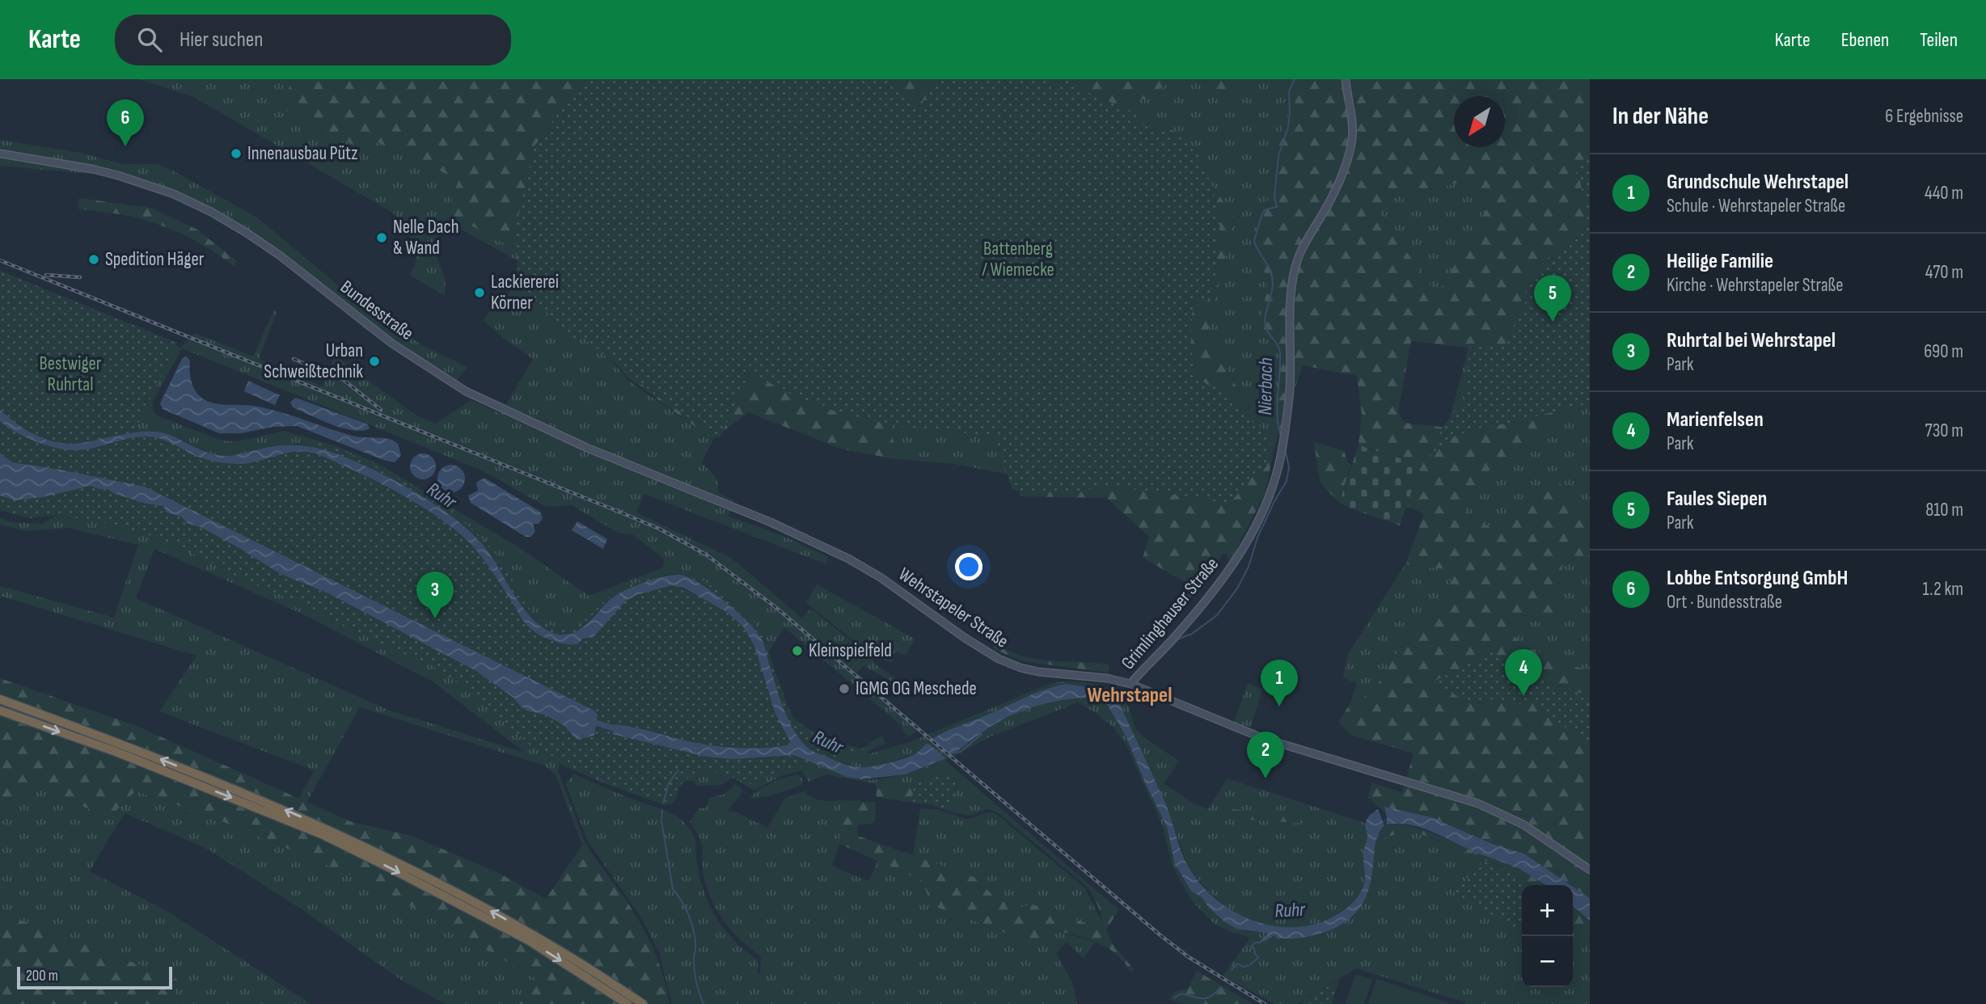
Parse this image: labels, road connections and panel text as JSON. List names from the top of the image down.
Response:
{
  "streets": {
    "main road": ["Bundesstraße", "Wehrstapeler Straße", "Grimlinghauser Straße"]
  },
  "crossings": [
    ["Bundesstraße", "Wehrstapeler Straße"],
    ["Wehrstapeler Straße", "Grimlinghauser Straße"]
  ],
  "districts": ["Wehrstapel"],
  "water": ["Nierbach", "Ruhr"],
  "parks": ["Battenberg / Wiemecke", "Bestwiger Ruhrtal"],
  "places": [
    "Innenausbau Pütz",
    "Nelle Dach & Wand",
    "Spedition Häger",
    "Lackiererei Körner",
    "Urban Schweißtechnik",
    "Kleinspielfeld",
    "IGMG OG Meschede"
  ],
  "scale_bar": "200 m",
  "north": "bottom left",
  "page": {
    "header": "Karte",
    "search": "Hier suchen",
    "nav": ["Karte", "Ebenen", "Teilen"],
    "heading": ["In der Nähe", "6 Ergebnisse"],
    "pins": [
      "6",
      "5",
      "3",
      "4",
      "1",
      "2"
    ],
    "list": [
      {
        "mark": "1",
        "name": "Grundschule Wehrstapel",
        "note": "Schule · Wehrstapeler Straße",
        "value": "440 m"
      },
      {
        "mark": "2",
        "name": "Heilige Familie",
        "note": "Kirche · Wehrstapeler Straße",
        "value": "470 m"
      },
      {
        "mark": "3",
        "name": "Ruhrtal bei Wehrstapel",
        "note": "Park",
        "value": "690 m"
      },
      {
        "mark": "4",
        "name": "Marienfelsen",
        "note": "Park",
        "value": "730 m"
      },
      {
        "mark": "5",
        "name": "Faules Siepen",
        "note": "Park",
        "value": "810 m"
      },
      {
        "mark": "6",
        "name": "Lobbe Entsorgung GmbH",
        "note": "Ort · Bundesstraße",
        "value": "1.2 km"
      }
    ],
    "map_buttons": ["+", "−"],
    "scale": "200 m"
  }
}
